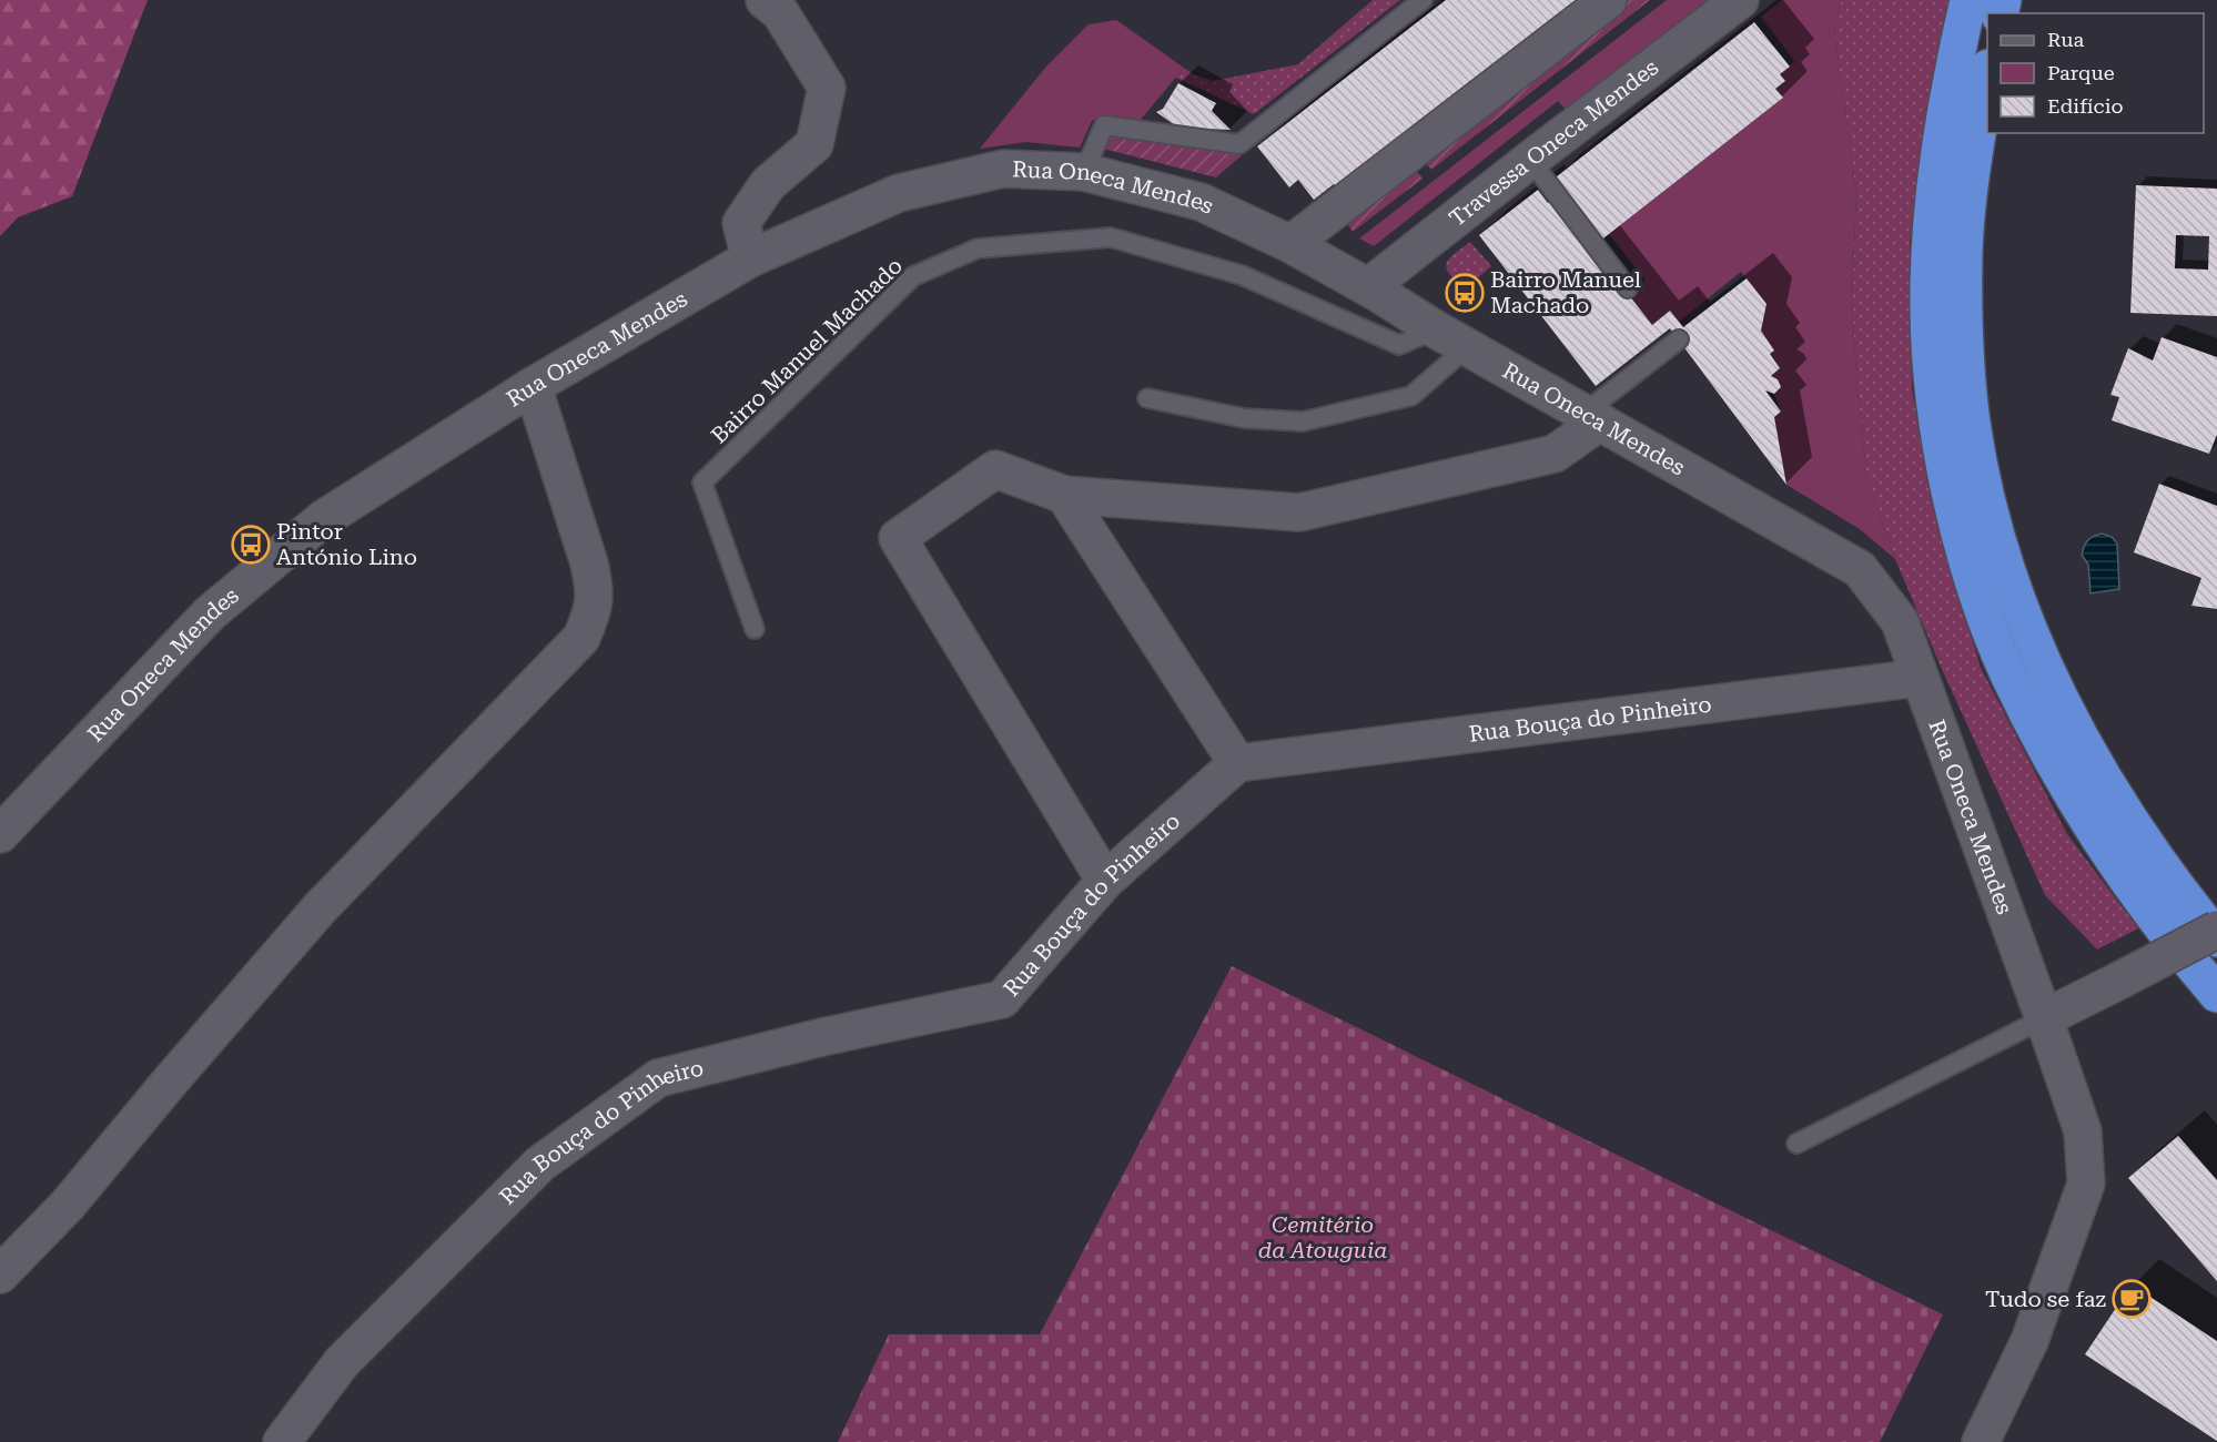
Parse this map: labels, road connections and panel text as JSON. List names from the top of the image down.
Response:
{
  "streets": {
    "street": ["Travessa Oneca Mendes", "Rua Oneca Mendes", "Rua Bouça do Pinheiro"],
    "lane": ["Bairro Manuel Machado"]
  },
  "crossings": [
    ["Travessa Oneca Mendes", "Rua Oneca Mendes"],
    ["Rua Oneca Mendes", "Bairro Manuel Machado"],
    ["Rua Oneca Mendes", "Rua Bouça do Pinheiro"]
  ],
  "parks": ["Cemitério da Atouguia"],
  "places": {
    "bus stop": ["Bairro Manuel Machado", "Pintor António Lino"],
    "cafe": ["Tudo se faz"]
  },
  "legend": ["Rua", "Parque", "Edifício"]
}
